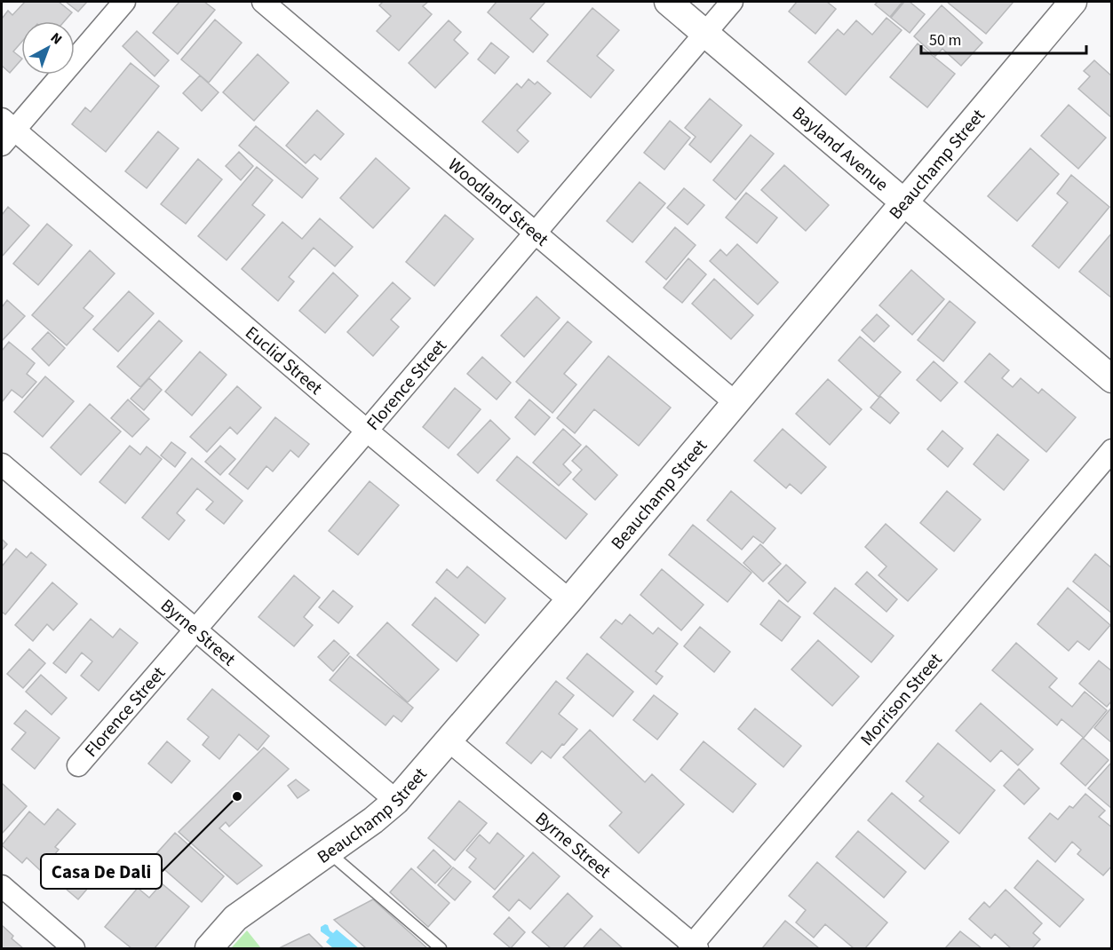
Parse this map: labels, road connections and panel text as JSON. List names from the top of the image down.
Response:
{
  "streets": {
    "street": [
      "Bayland Avenue",
      "Beauchamp Street",
      "Woodland Street",
      "Euclid Street",
      "Florence Street",
      "Byrne Street",
      "Morrison Street"
    ]
  },
  "crossings": [
    ["Bayland Avenue", "Beauchamp Street"],
    ["Bayland Avenue", "Florence Street"],
    ["Beauchamp Street", "Woodland Street"],
    ["Beauchamp Street", "Euclid Street"],
    ["Beauchamp Street", "Byrne Street"],
    ["Woodland Street", "Florence Street"],
    ["Euclid Street", "Florence Street"],
    ["Florence Street", "Byrne Street"],
    ["Byrne Street", "Morrison Street"]
  ],
  "places": ["Casa De Dali"],
  "scale_bar": "50 m",
  "north": "top right"
}
